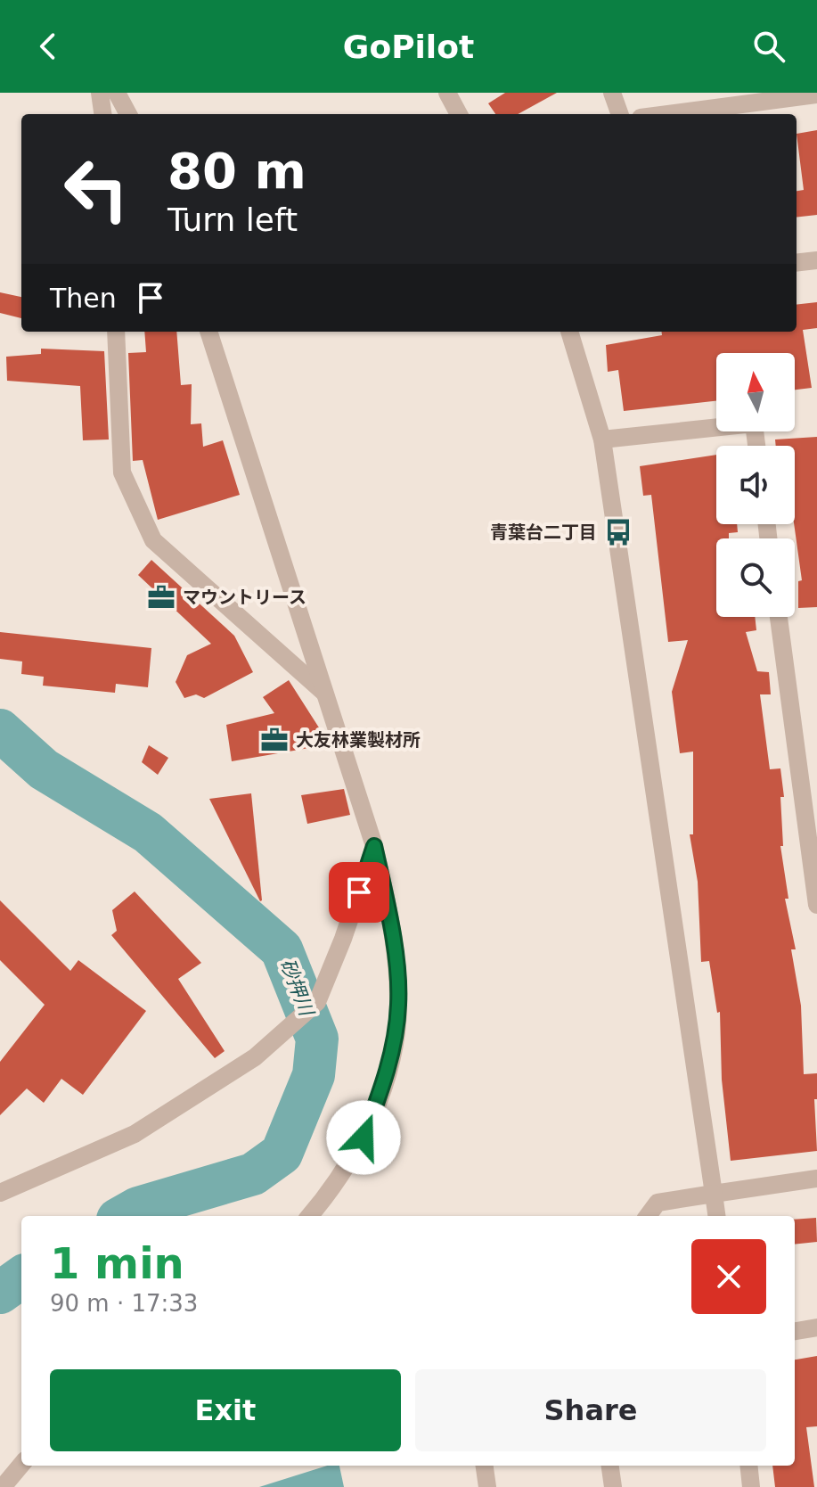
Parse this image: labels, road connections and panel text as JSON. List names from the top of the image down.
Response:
{
  "water": ["砂押川"],
  "places": {
    "bus stop": ["青葉台二丁目"],
    "office": ["マウントリース", "大友林業製材所"]
  },
  "north": "top",
  "page": {
    "header": "GoPilot",
    "turn": ["80 m", "Turn left"],
    "then": "Then",
    "heading": ["1 min", "90 m · 17:33"],
    "buttons": ["Exit", "Share"]
  }
}
